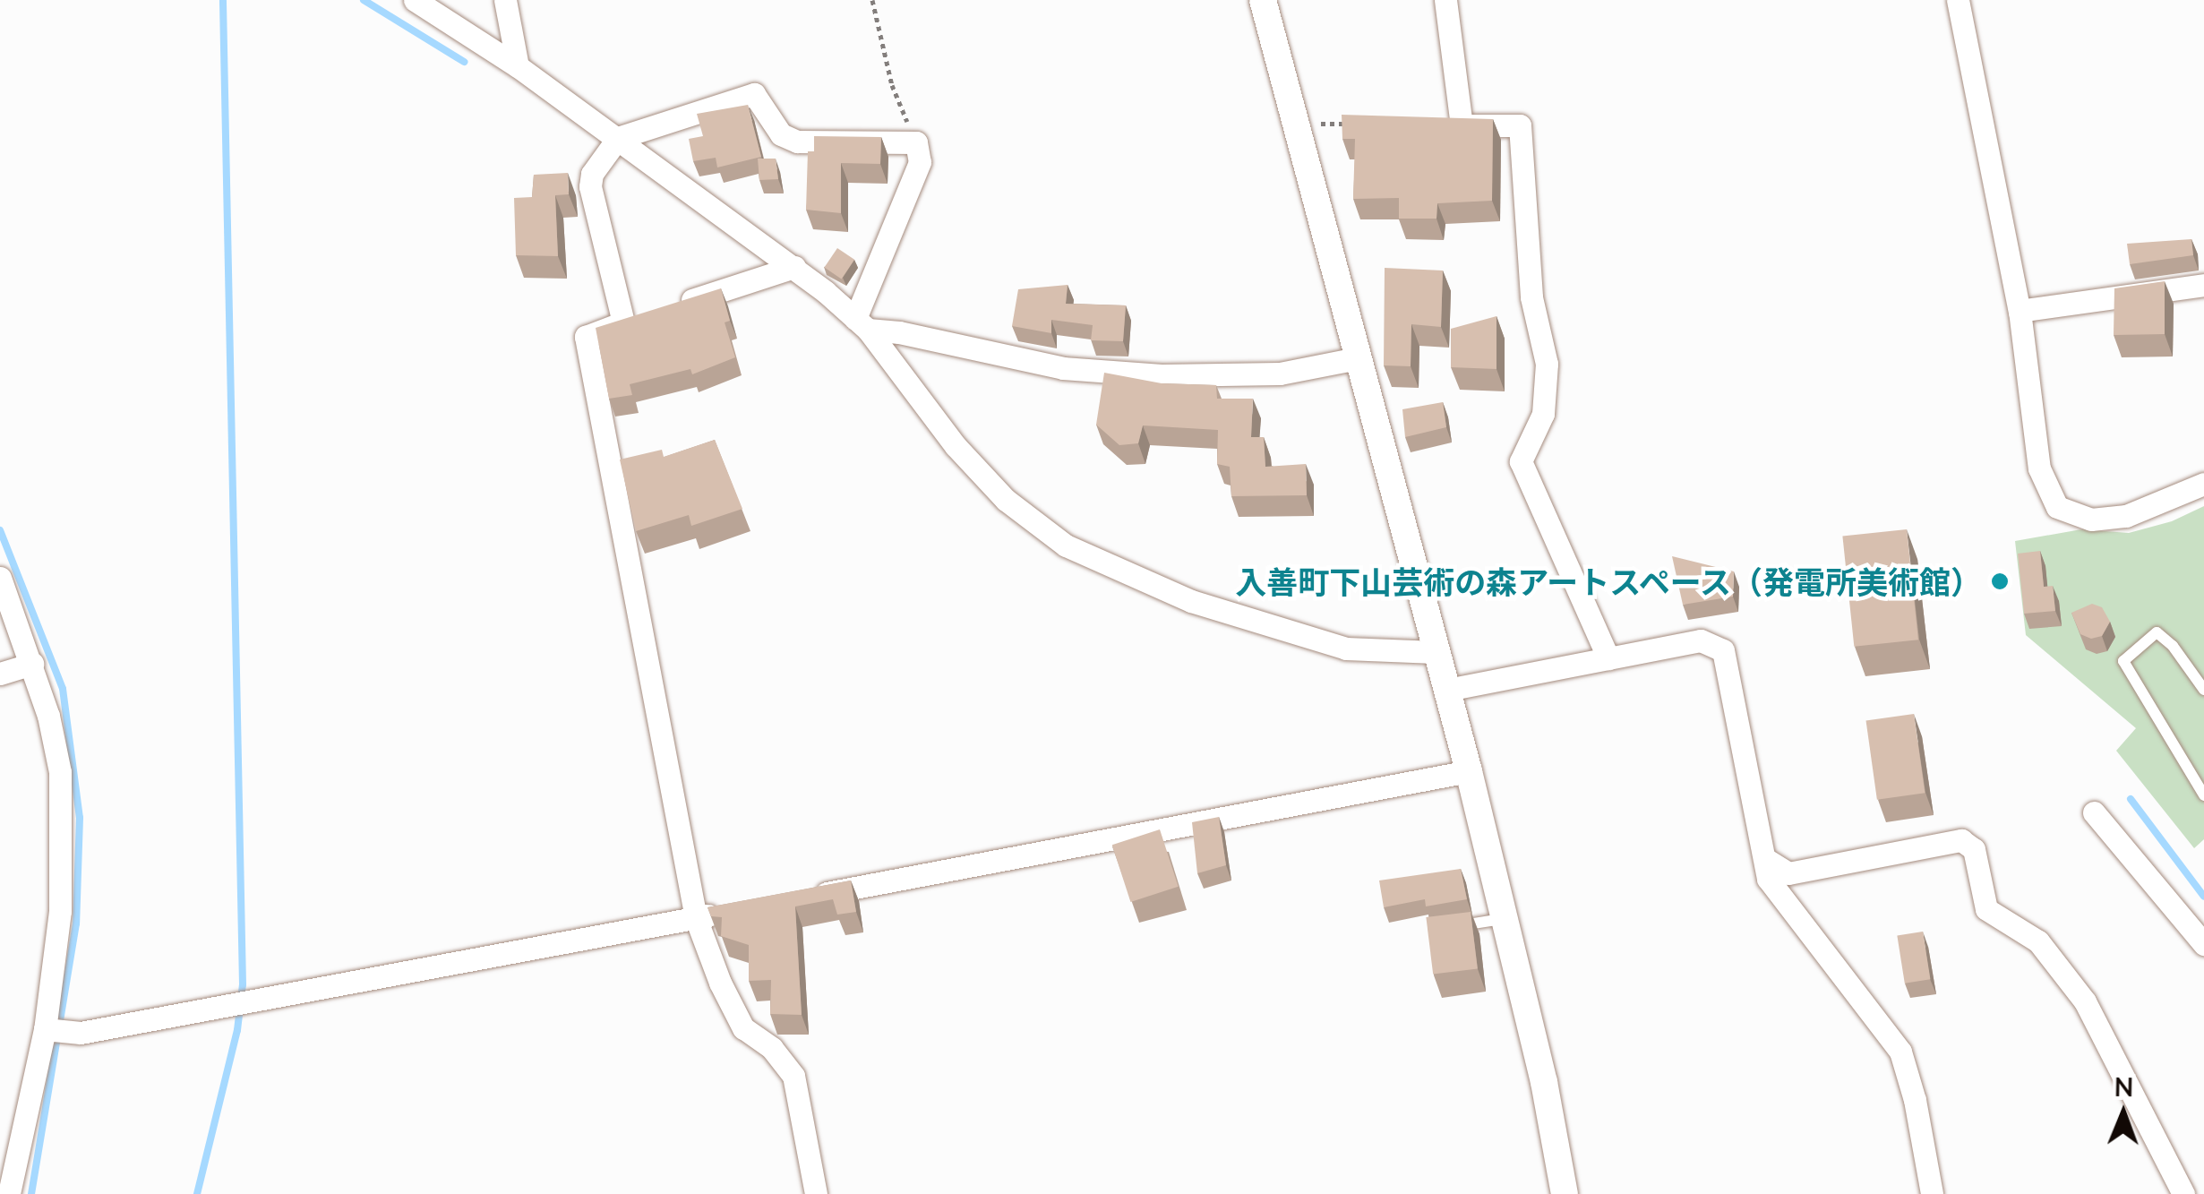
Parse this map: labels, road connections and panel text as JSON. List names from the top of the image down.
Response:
{
  "places": ["入善町下山芸術の森アートスペース（発電所美術館）"],
  "north": "top"
}
